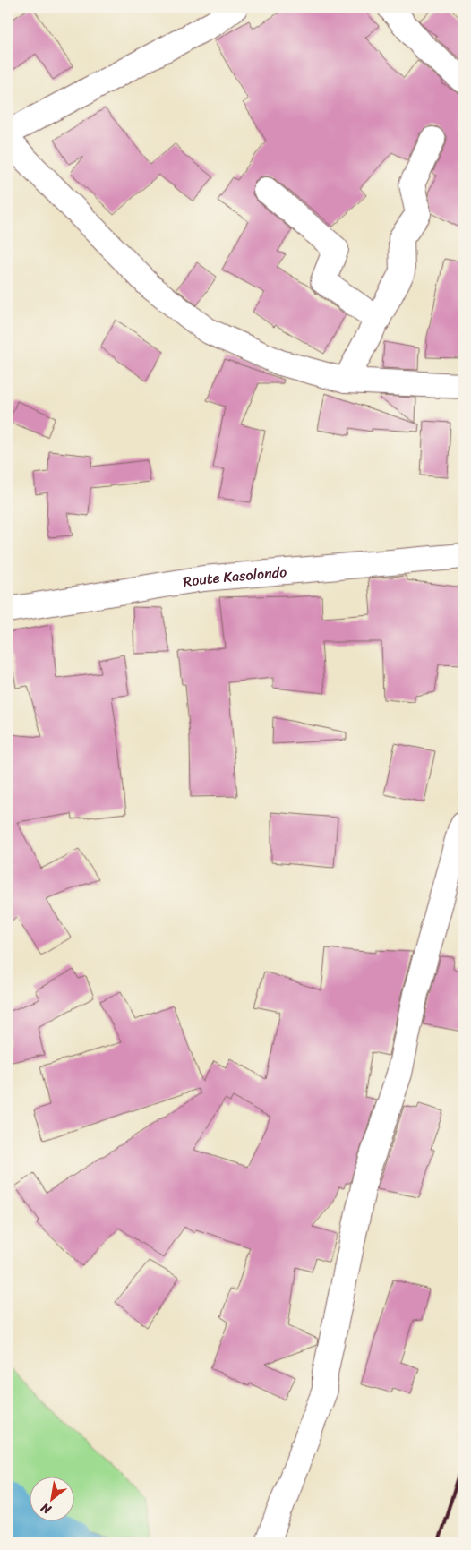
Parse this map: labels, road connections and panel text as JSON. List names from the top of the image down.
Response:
{
  "streets": {
    "street": ["Route Kasolondo"]
  },
  "north": "bottom left"
}
